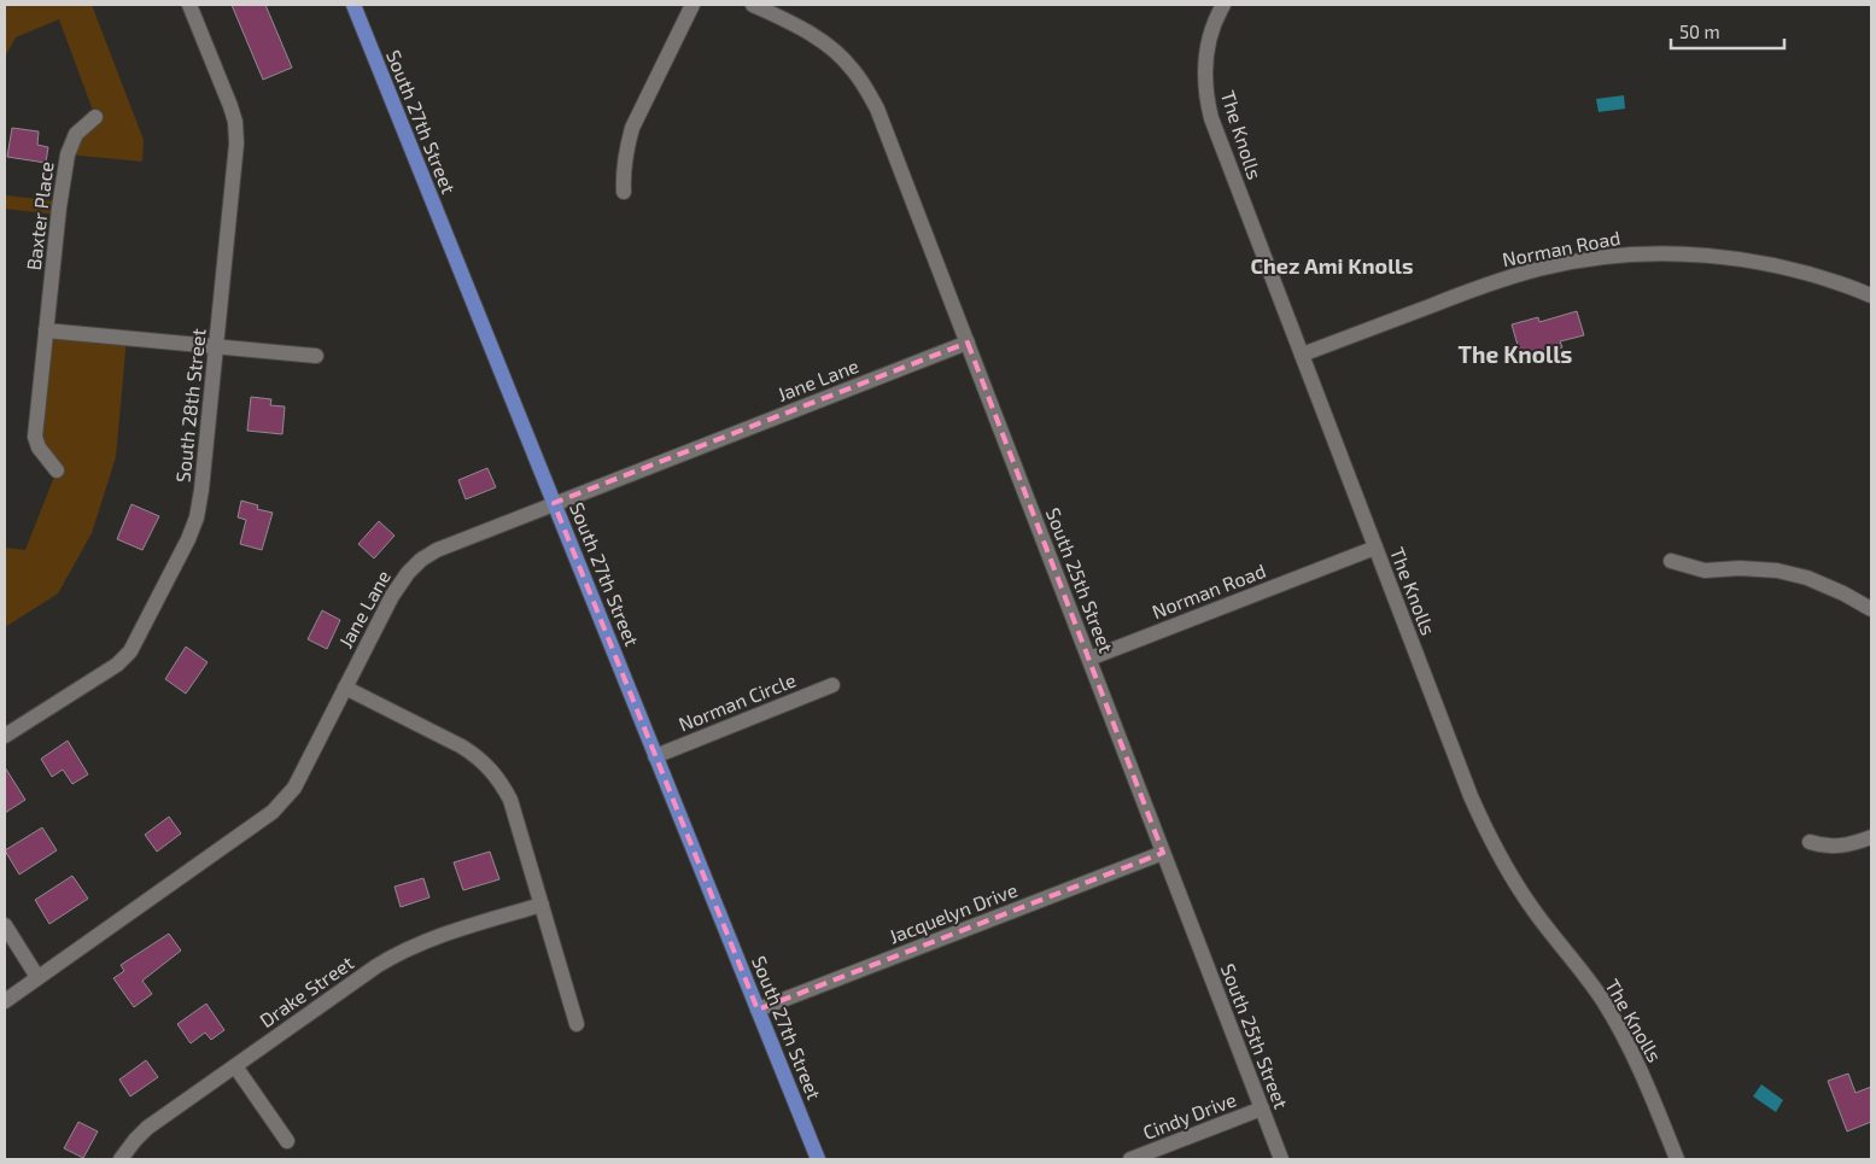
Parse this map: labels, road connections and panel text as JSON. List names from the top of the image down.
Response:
{
  "streets": {
    "main road": ["South 27th Street"],
    "street": [
      "The Knolls",
      "Baxter Place",
      "Norman Road",
      "Jane Lane",
      "South 28th Street",
      "South 25th Street",
      "Norman Circle",
      "Jacquelyn Drive",
      "Drake Street",
      "Cindy Drive"
    ]
  },
  "crossings": [
    ["South 27th Street", "Jane Lane"],
    ["South 27th Street", "Norman Circle"],
    ["South 27th Street", "Jacquelyn Drive"],
    ["The Knolls", "Norman Road"],
    ["Norman Road", "South 25th Street"],
    ["Jane Lane", "South 25th Street"],
    ["South 25th Street", "Jacquelyn Drive"],
    ["South 25th Street", "Cindy Drive"]
  ],
  "districts": ["Chez Ami Knolls", "The Knolls"],
  "scale_bar": "50 m"
}
